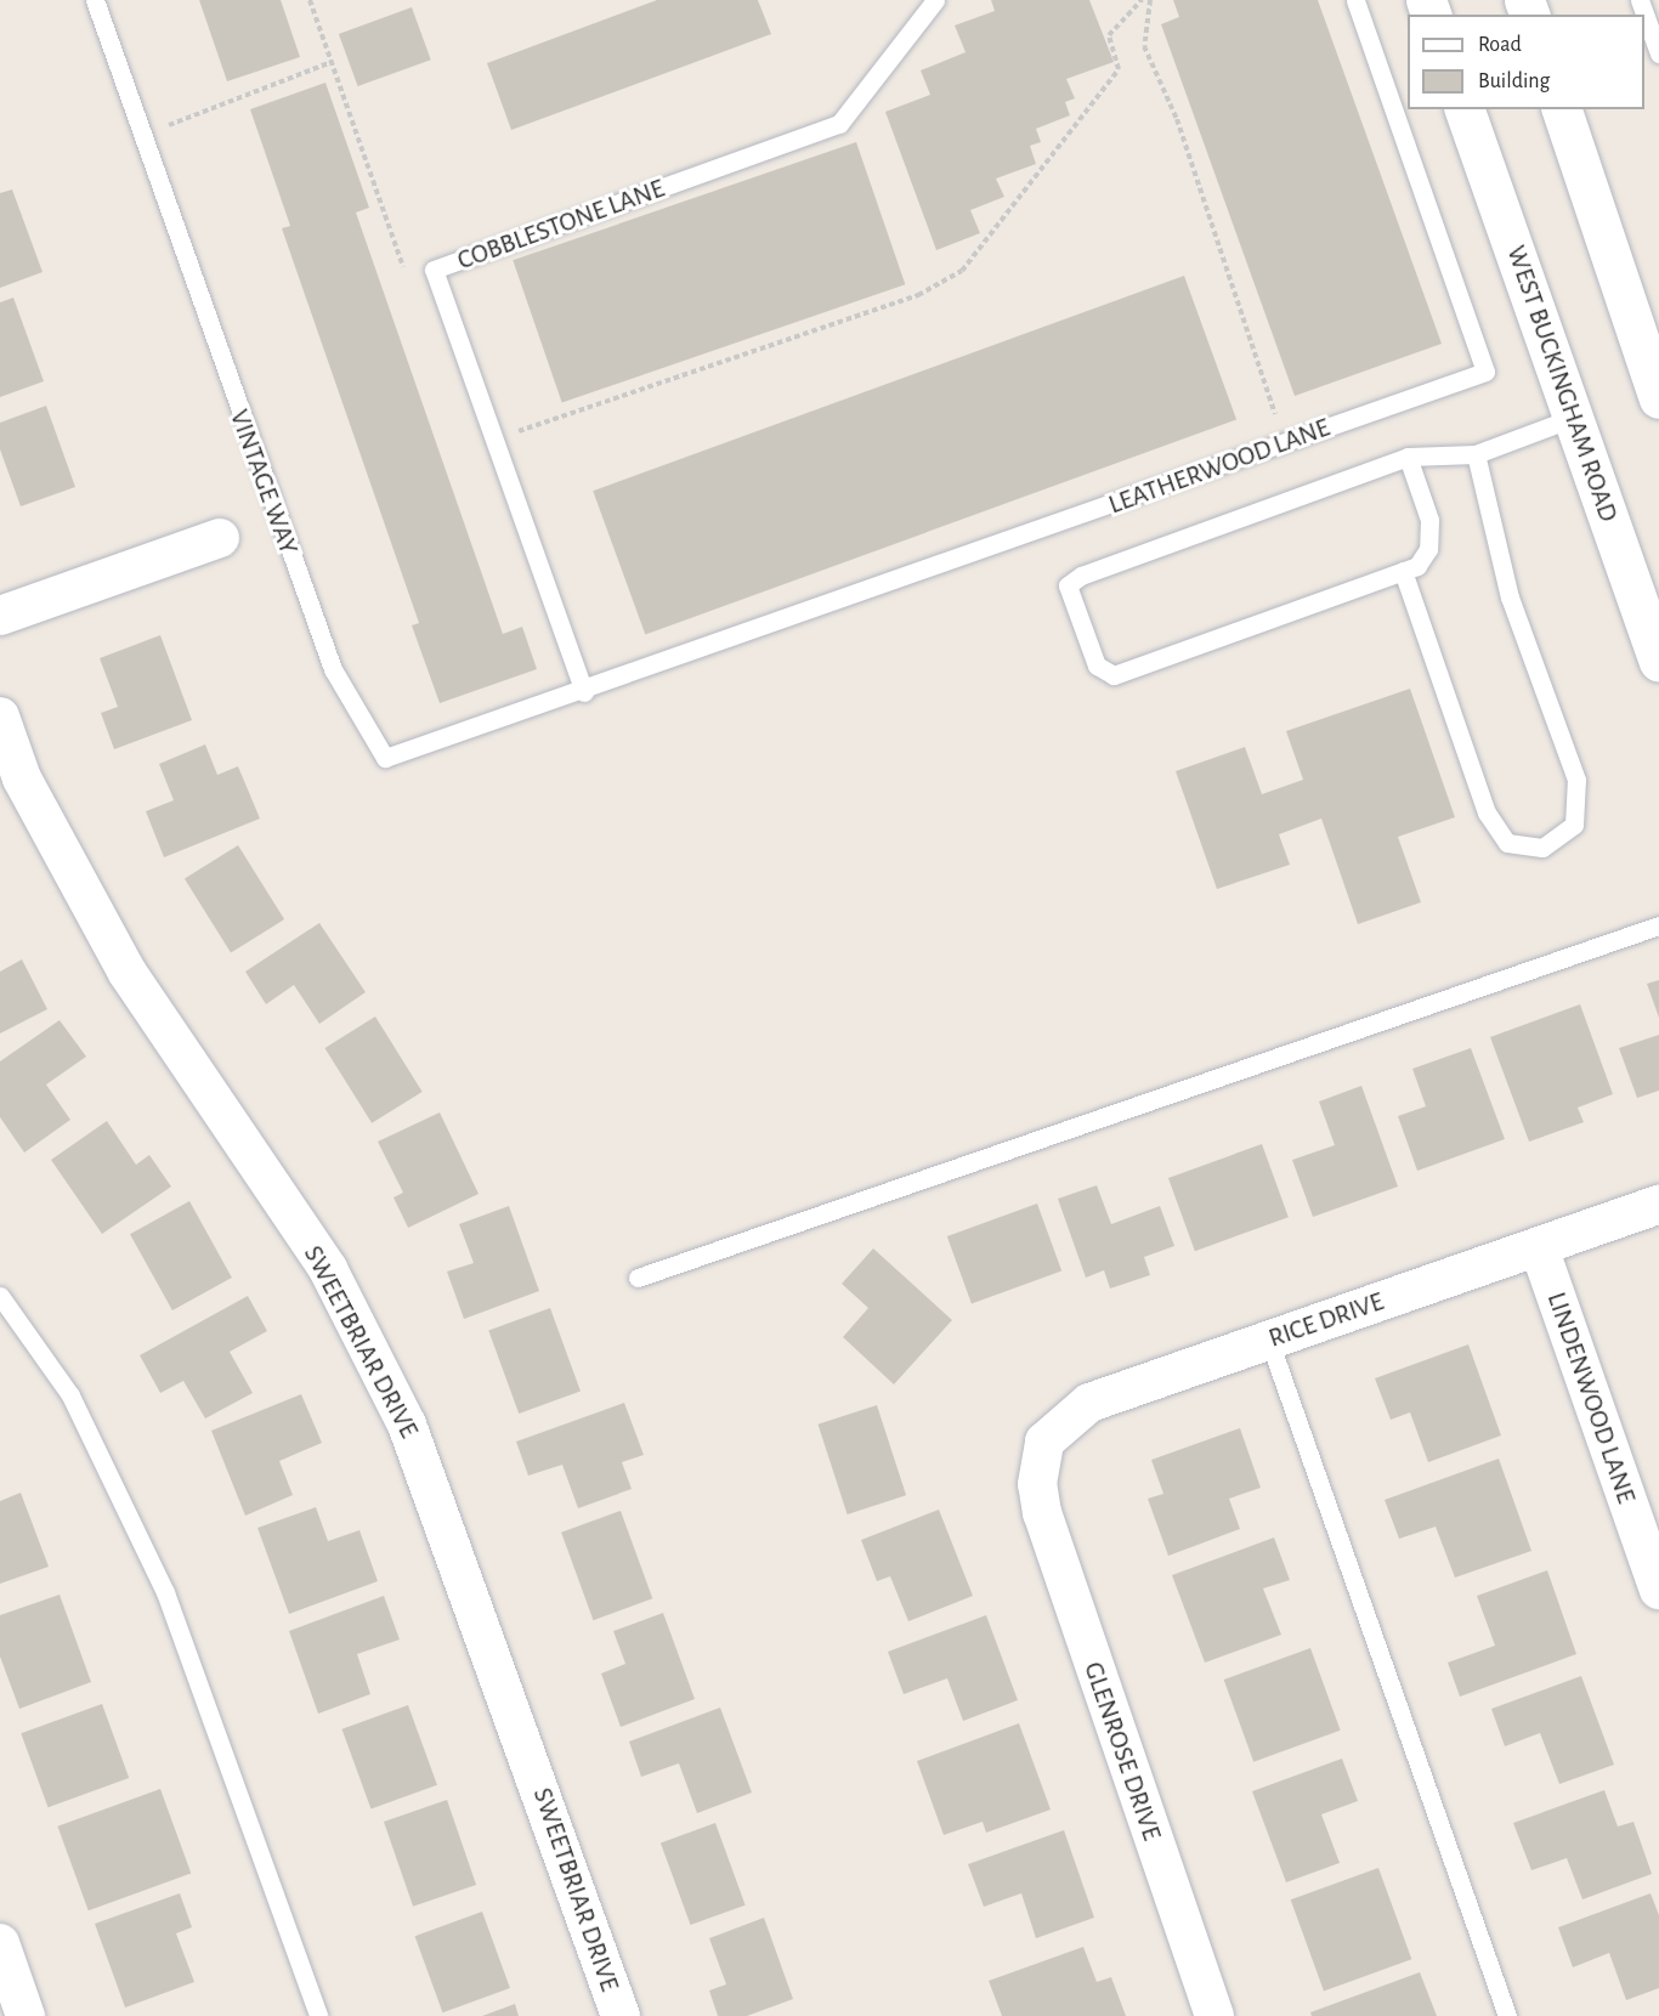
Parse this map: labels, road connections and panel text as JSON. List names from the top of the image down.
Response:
{
  "streets": {
    "main road": ["WEST BUCKINGHAM ROAD"],
    "street": [
      "RICE DRIVE",
      "SWEETBRIAR DRIVE",
      "LINDENWOOD LANE",
      "GLENROSE DRIVE"
    ],
    "lane": ["COBBLESTONE LANE", "LEATHERWOOD LANE", "VINTAGE WAY"]
  },
  "crossings": [
    ["COBBLESTONE LANE", "LEATHERWOOD LANE"],
    ["COBBLESTONE LANE", "VINTAGE WAY"],
    ["LEATHERWOOD LANE", "VINTAGE WAY"],
    ["RICE DRIVE", "LINDENWOOD LANE"],
    ["RICE DRIVE", "GLENROSE DRIVE"]
  ],
  "legend": ["Road", "Building"]
}
